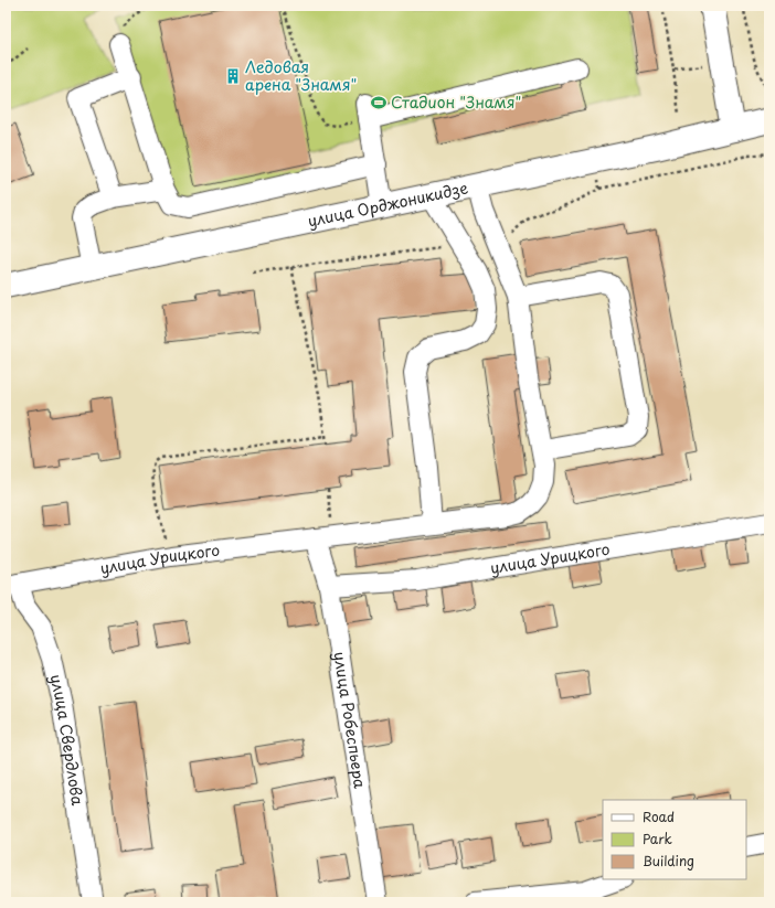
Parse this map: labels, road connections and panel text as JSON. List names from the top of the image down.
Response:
{
  "streets": {
    "main road": ["улица Орджоникидзе"],
    "street": ["улица Урицкого", "улица Робеспьера", "улица Свердлова"]
  },
  "crossings": [
    ["улица Орджоникидзе", "улица Урицкого"],
    ["улица Урицкого", "улица Робеспьера"],
    ["улица Урицкого", "улица Свердлова"]
  ],
  "places": {
    "building": ["Ледовая арена \"Знамя\""],
    "sports": ["Стадион \"Знамя\""]
  },
  "legend": ["Road", "Park", "Building"]
}
